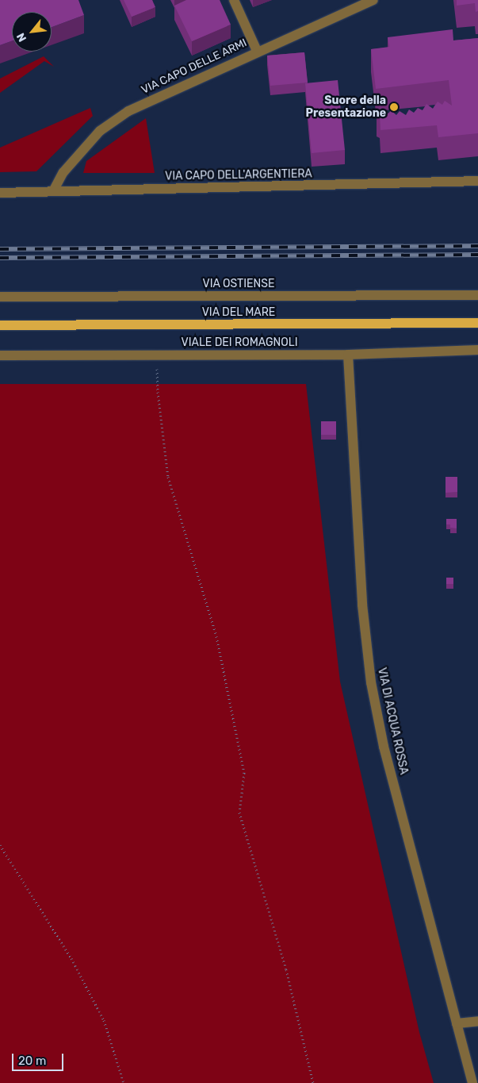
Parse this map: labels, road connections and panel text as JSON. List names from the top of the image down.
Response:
{
  "streets": {
    "main road": ["VIA DEL MARE"],
    "street": [
      "VIA CAPO DELLE ARMI",
      "VIA CAPO DELL'ARGENTIERA",
      "VIA OSTIENSE",
      "VIALE DEI ROMAGNOLI",
      "VIA DI ACQUA ROSSA"
    ]
  },
  "crossings": [
    ["VIA CAPO DELLE ARMI", "VIA CAPO DELL'ARGENTIERA"],
    ["VIALE DEI ROMAGNOLI", "VIA DI ACQUA ROSSA"]
  ],
  "places": ["Suore della Presentazione"],
  "scale_bar": "20 m",
  "north": "bottom left"
}
